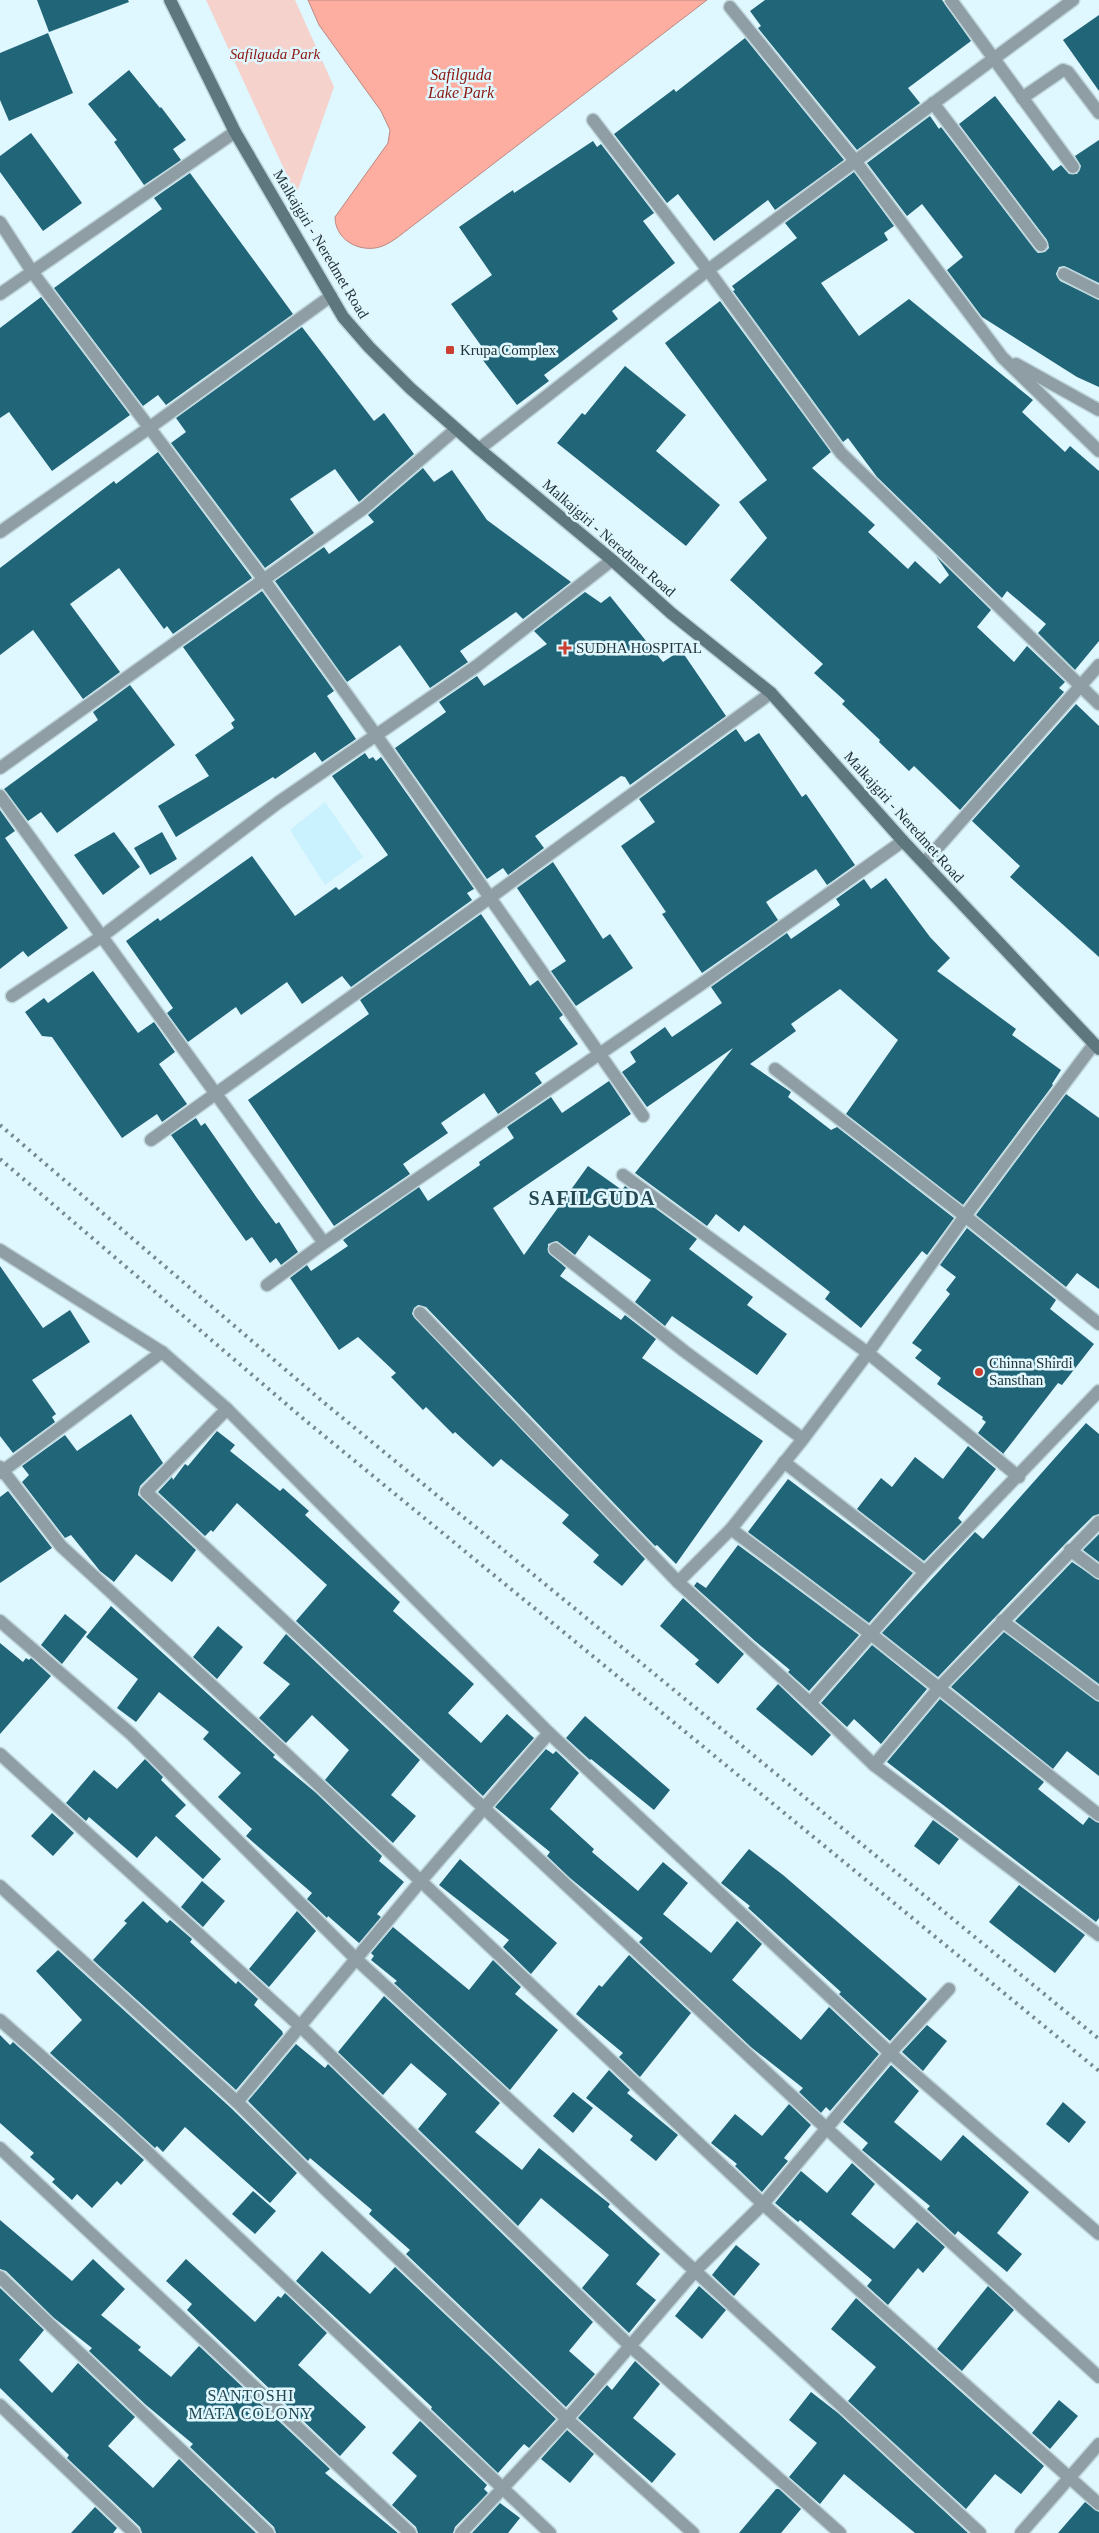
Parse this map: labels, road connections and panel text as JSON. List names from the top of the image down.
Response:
{
  "streets": {
    "main road": ["Malkajgiri - Neredmet Road"]
  },
  "districts": ["SAFILGUDA", "SANTOSHI MATA COLONY"],
  "water": ["Safilguda Lake Park"],
  "parks": ["Safilguda Park"],
  "places": {
    "transit": ["Krupa Complex"],
    "health": ["SUDHA HOSPITAL"],
    "other": ["Chinna Shirdi Sansthan"]
  }
}
